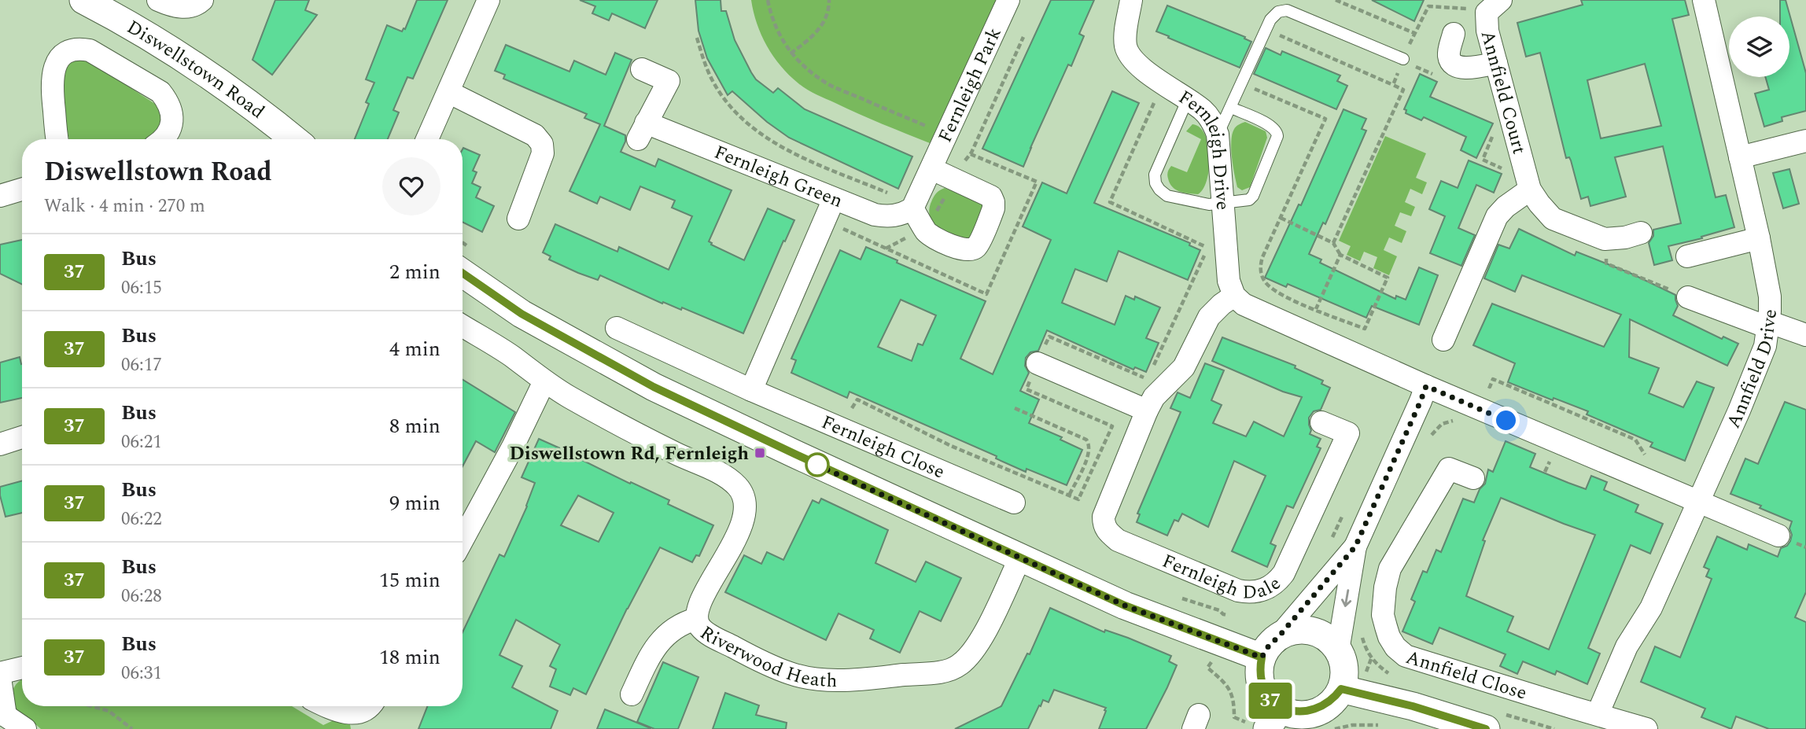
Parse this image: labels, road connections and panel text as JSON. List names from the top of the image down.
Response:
{
  "streets": {
    "street": [
      "Diswellstown Road",
      "Fernleigh Park",
      "Annfield Court",
      "Fernleigh Drive",
      "Fernleigh Green",
      "Annfield Drive",
      "Fernleigh Close",
      "Fernleigh Dale",
      "Riverwood Heath",
      "Annfield Close"
    ]
  },
  "crossings": [
    ["Fernleigh Park", "Fernleigh Green"],
    ["Fernleigh Drive", "Fernleigh Dale"],
    ["Annfield Drive", "Annfield Close"]
  ],
  "places": {
    "transit": ["Diswellstown Rd, Fernleigh"]
  },
  "lines": ["bus line 37"],
  "page": {
    "on_map": "37",
    "heading": ["Diswellstown Road", "Walk · 4 min · 270 m"],
    "list": [
      {
        "mark": "37",
        "name": "Bus",
        "note": "06:15",
        "value": "2 min"
      },
      {
        "mark": "37",
        "name": "Bus",
        "note": "06:17",
        "value": "4 min"
      },
      {
        "mark": "37",
        "name": "Bus",
        "note": "06:21",
        "value": "8 min"
      },
      {
        "mark": "37",
        "name": "Bus",
        "note": "06:22",
        "value": "9 min"
      },
      {
        "mark": "37",
        "name": "Bus",
        "note": "06:28",
        "value": "15 min"
      },
      {
        "mark": "37",
        "name": "Bus",
        "note": "06:31",
        "value": "18 min"
      }
    ]
  }
}
